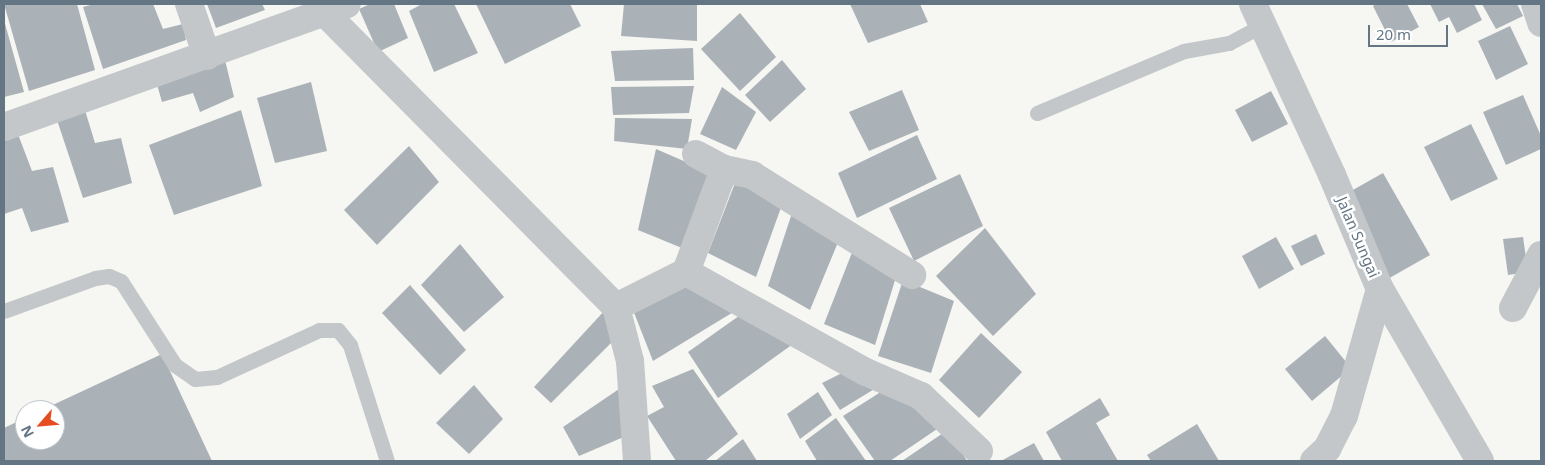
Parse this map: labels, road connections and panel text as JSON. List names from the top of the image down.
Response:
{
  "streets": {
    "street": ["Jalan Sungai"]
  },
  "scale_bar": "20 m",
  "north": "bottom left"
}
